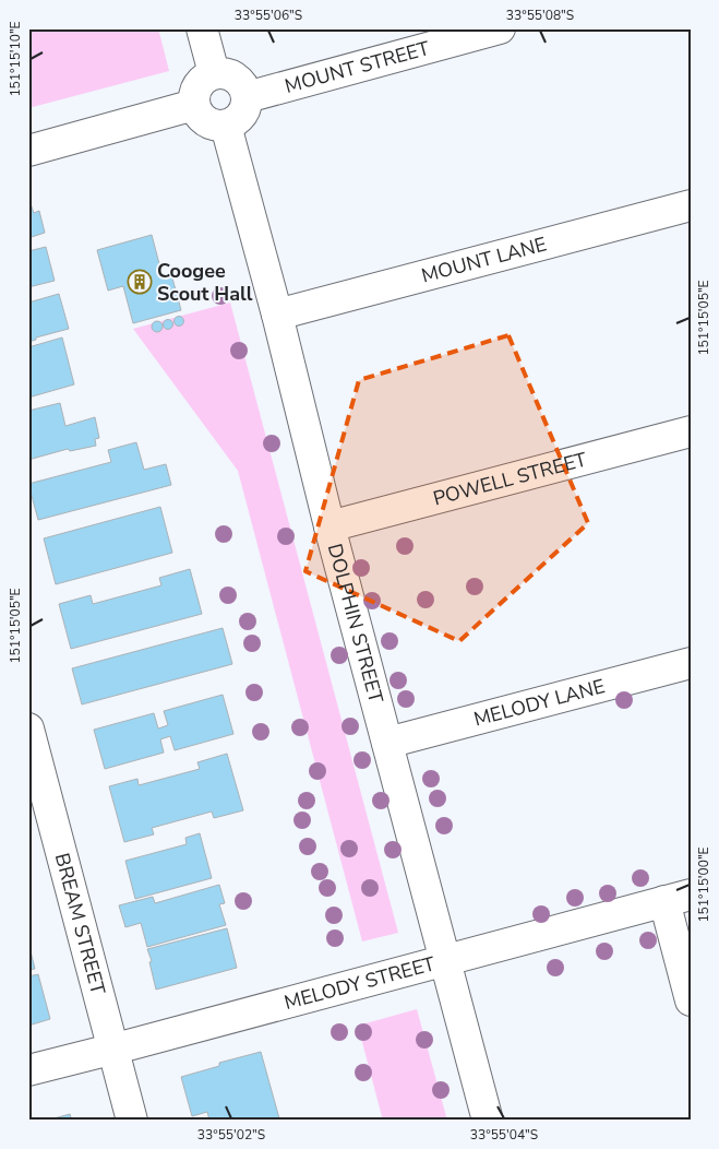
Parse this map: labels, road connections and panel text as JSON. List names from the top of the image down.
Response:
{
  "streets": {
    "street": [
      "MOUNT STREET",
      "MOUNT LANE",
      "POWELL STREET",
      "DOLPHIN STREET",
      "MELODY LANE",
      "BREAM STREET",
      "MELODY STREET"
    ]
  },
  "crossings": [
    ["MOUNT STREET", "DOLPHIN STREET"],
    ["MOUNT LANE", "DOLPHIN STREET"],
    ["POWELL STREET", "DOLPHIN STREET"],
    ["DOLPHIN STREET", "MELODY LANE"],
    ["DOLPHIN STREET", "MELODY STREET"],
    ["BREAM STREET", "MELODY STREET"]
  ],
  "places": {
    "building": ["Coogee Scout Hall"]
  },
  "coordinates": [
    "33°55'06\"S",
    "33°55'08\"S",
    "151°15'10\"E",
    "151°15'05\"E",
    "151°15'00\"E",
    "33°55'02\"S",
    "33°55'04\"S"
  ]
}
